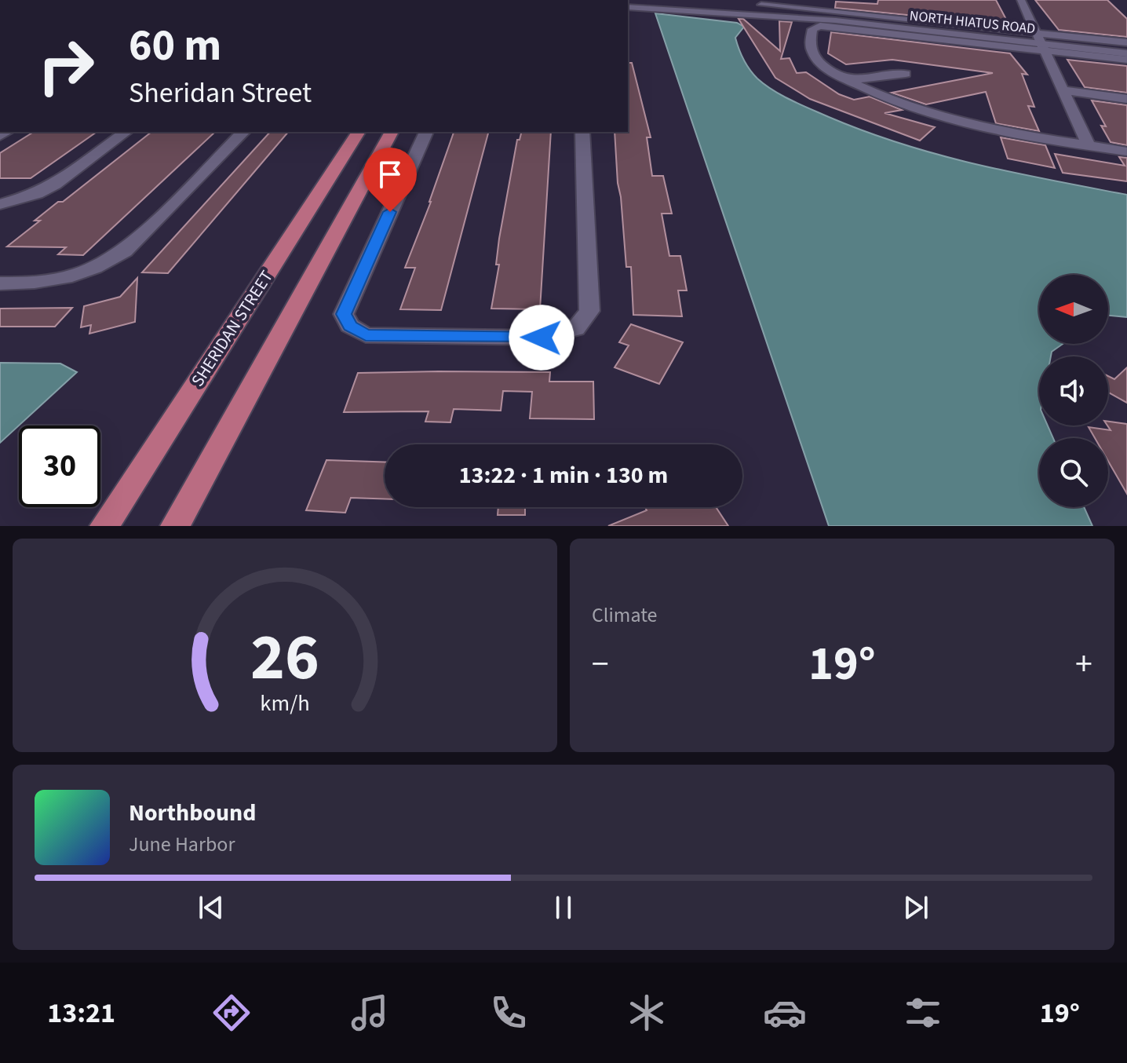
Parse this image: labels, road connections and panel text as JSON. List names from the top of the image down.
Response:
{
  "streets": {
    "main road": ["SHERIDAN STREET"],
    "street": ["NORTH HIATUS ROAD"]
  },
  "north": "left",
  "page": {
    "turn": ["60 m", "Sheridan Street"],
    "limit": "30",
    "trip": "13:22 · 1 min · 130 m",
    "tile": "Climate",
    "heat": ["−", "19°", "+"],
    "song": ["Northbound", "June Harbor"],
    "tabs": ["13:21", "19°"],
    "gauge": ["26", "km/h"]
  }
}
